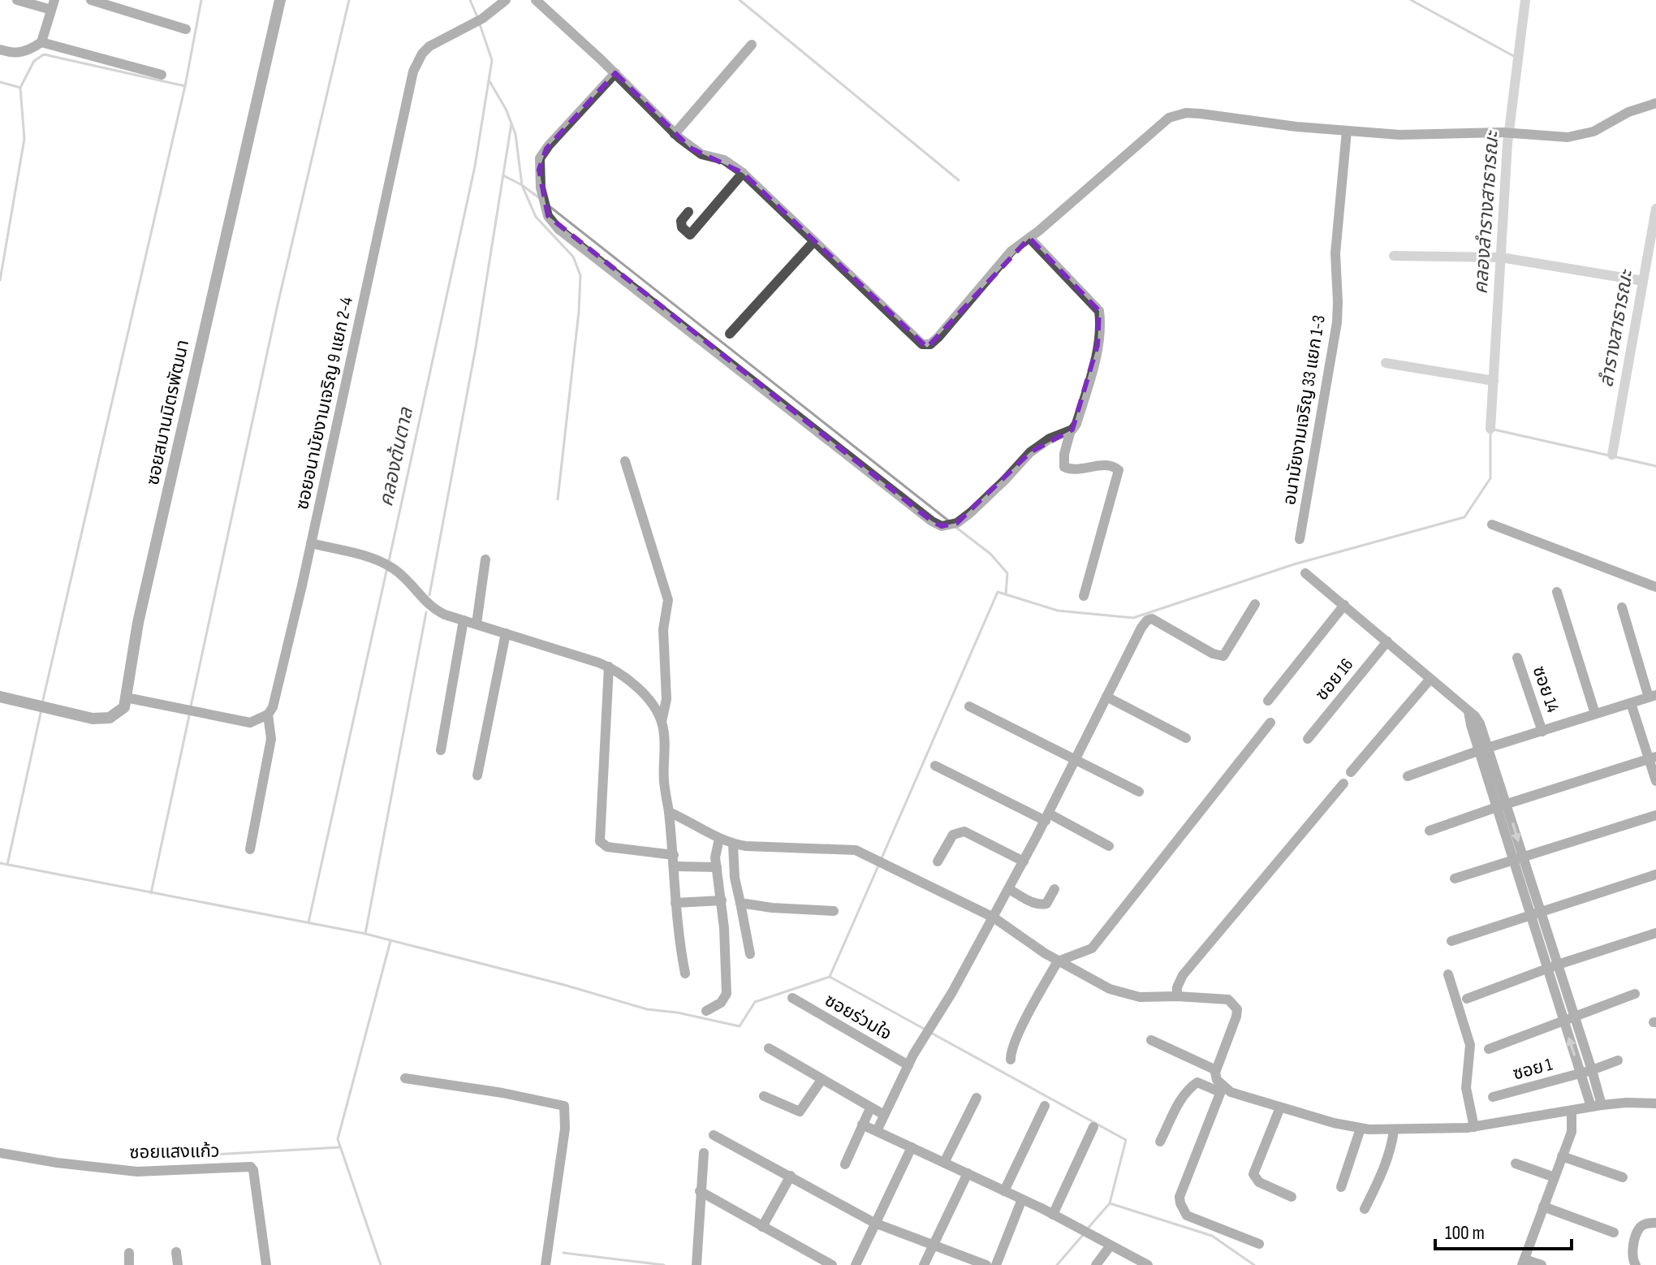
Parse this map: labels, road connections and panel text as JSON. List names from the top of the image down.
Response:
{
  "streets": {
    "street": [
      "ซอยอนามัยงามเจริญ 9 แยก 2-4",
      "อนามัยงามเจริญ 33 แยก 1-3",
      "ซอยสมานมิตรพัฒนา",
      "ซอย 16",
      "ซอย 14",
      "ซอยร่วมใจ",
      "ซอย 1",
      "ซอยแสงแก้ว"
    ]
  },
  "water": ["คลองลำรางสาธารณะ", "ลำรางสาธารณะ", "คลองต้นตาล"],
  "scale_bar": "100 m"
}
